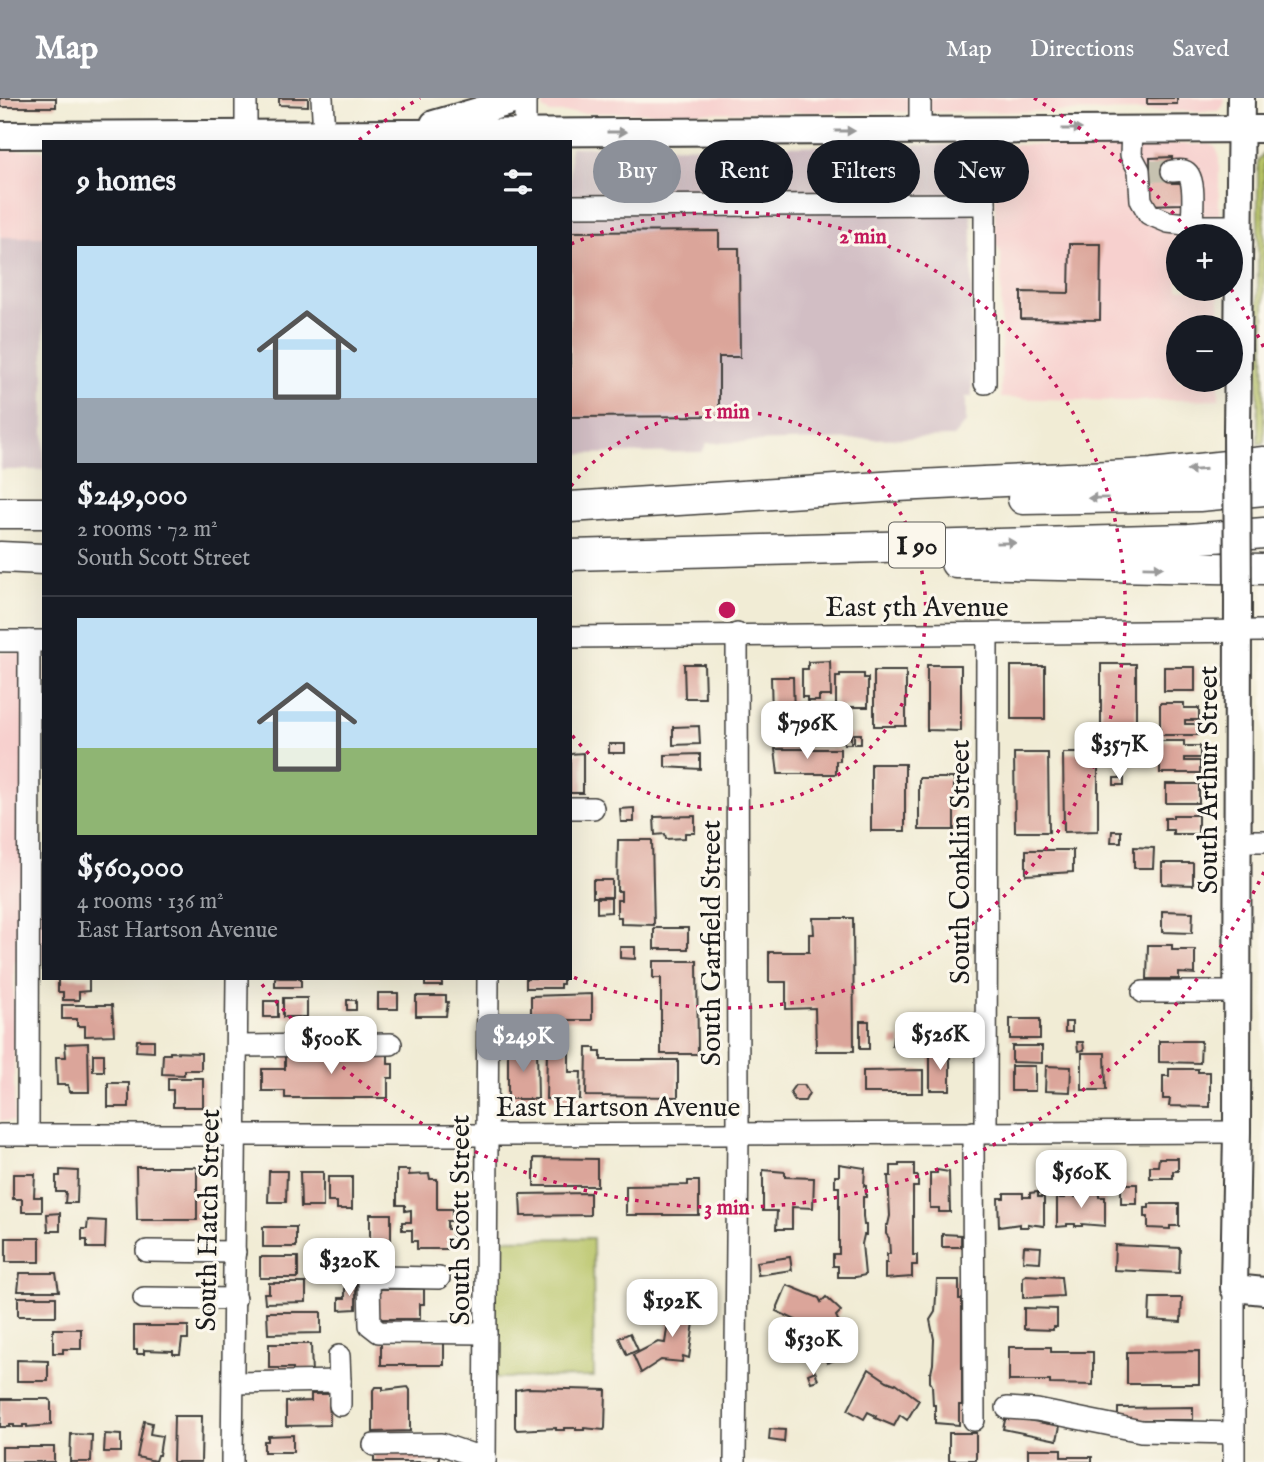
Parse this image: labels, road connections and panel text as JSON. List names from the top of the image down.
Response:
{
  "streets": {
    "highway": ["I 90"],
    "main road": ["South Arthur Street"],
    "street": [
      "East 5th Avenue",
      "South Conklin Street",
      "South Garfield Street",
      "East Hartson Avenue",
      "South Hatch Street",
      "South Scott Street"
    ]
  },
  "crossings": [
    ["East 5th Avenue", "South Arthur Street"],
    ["East 5th Avenue", "South Conklin Street"],
    ["East 5th Avenue", "South Garfield Street"],
    ["South Arthur Street", "East Hartson Avenue"],
    ["South Conklin Street", "East Hartson Avenue"],
    ["South Garfield Street", "East Hartson Avenue"],
    ["East Hartson Avenue", "South Hatch Street"],
    ["East Hartson Avenue", "South Scott Street"]
  ],
  "page": {
    "header": "Map",
    "nav": ["Map", "Directions", "Saved"],
    "chip": [
      "Buy",
      "Rent",
      "Filters",
      "New"
    ],
    "heading": "9 homes",
    "map_buttons": ["+", "−"],
    "list": [
      {
        "name": "$249,000",
        "note": "2 rooms · 72 m² · South Scott Street"
      },
      {
        "name": "$560,000",
        "note": "4 rooms · 136 m² · East Hartson Avenue"
      }
    ],
    "price": [
      "$796K",
      "$357K",
      "$526K",
      "$249K",
      "$500K",
      "$560K",
      "$320K",
      "$192K",
      "$530K"
    ]
  },
  "rings": ["2 min", "1 min", "3 min"]
}
